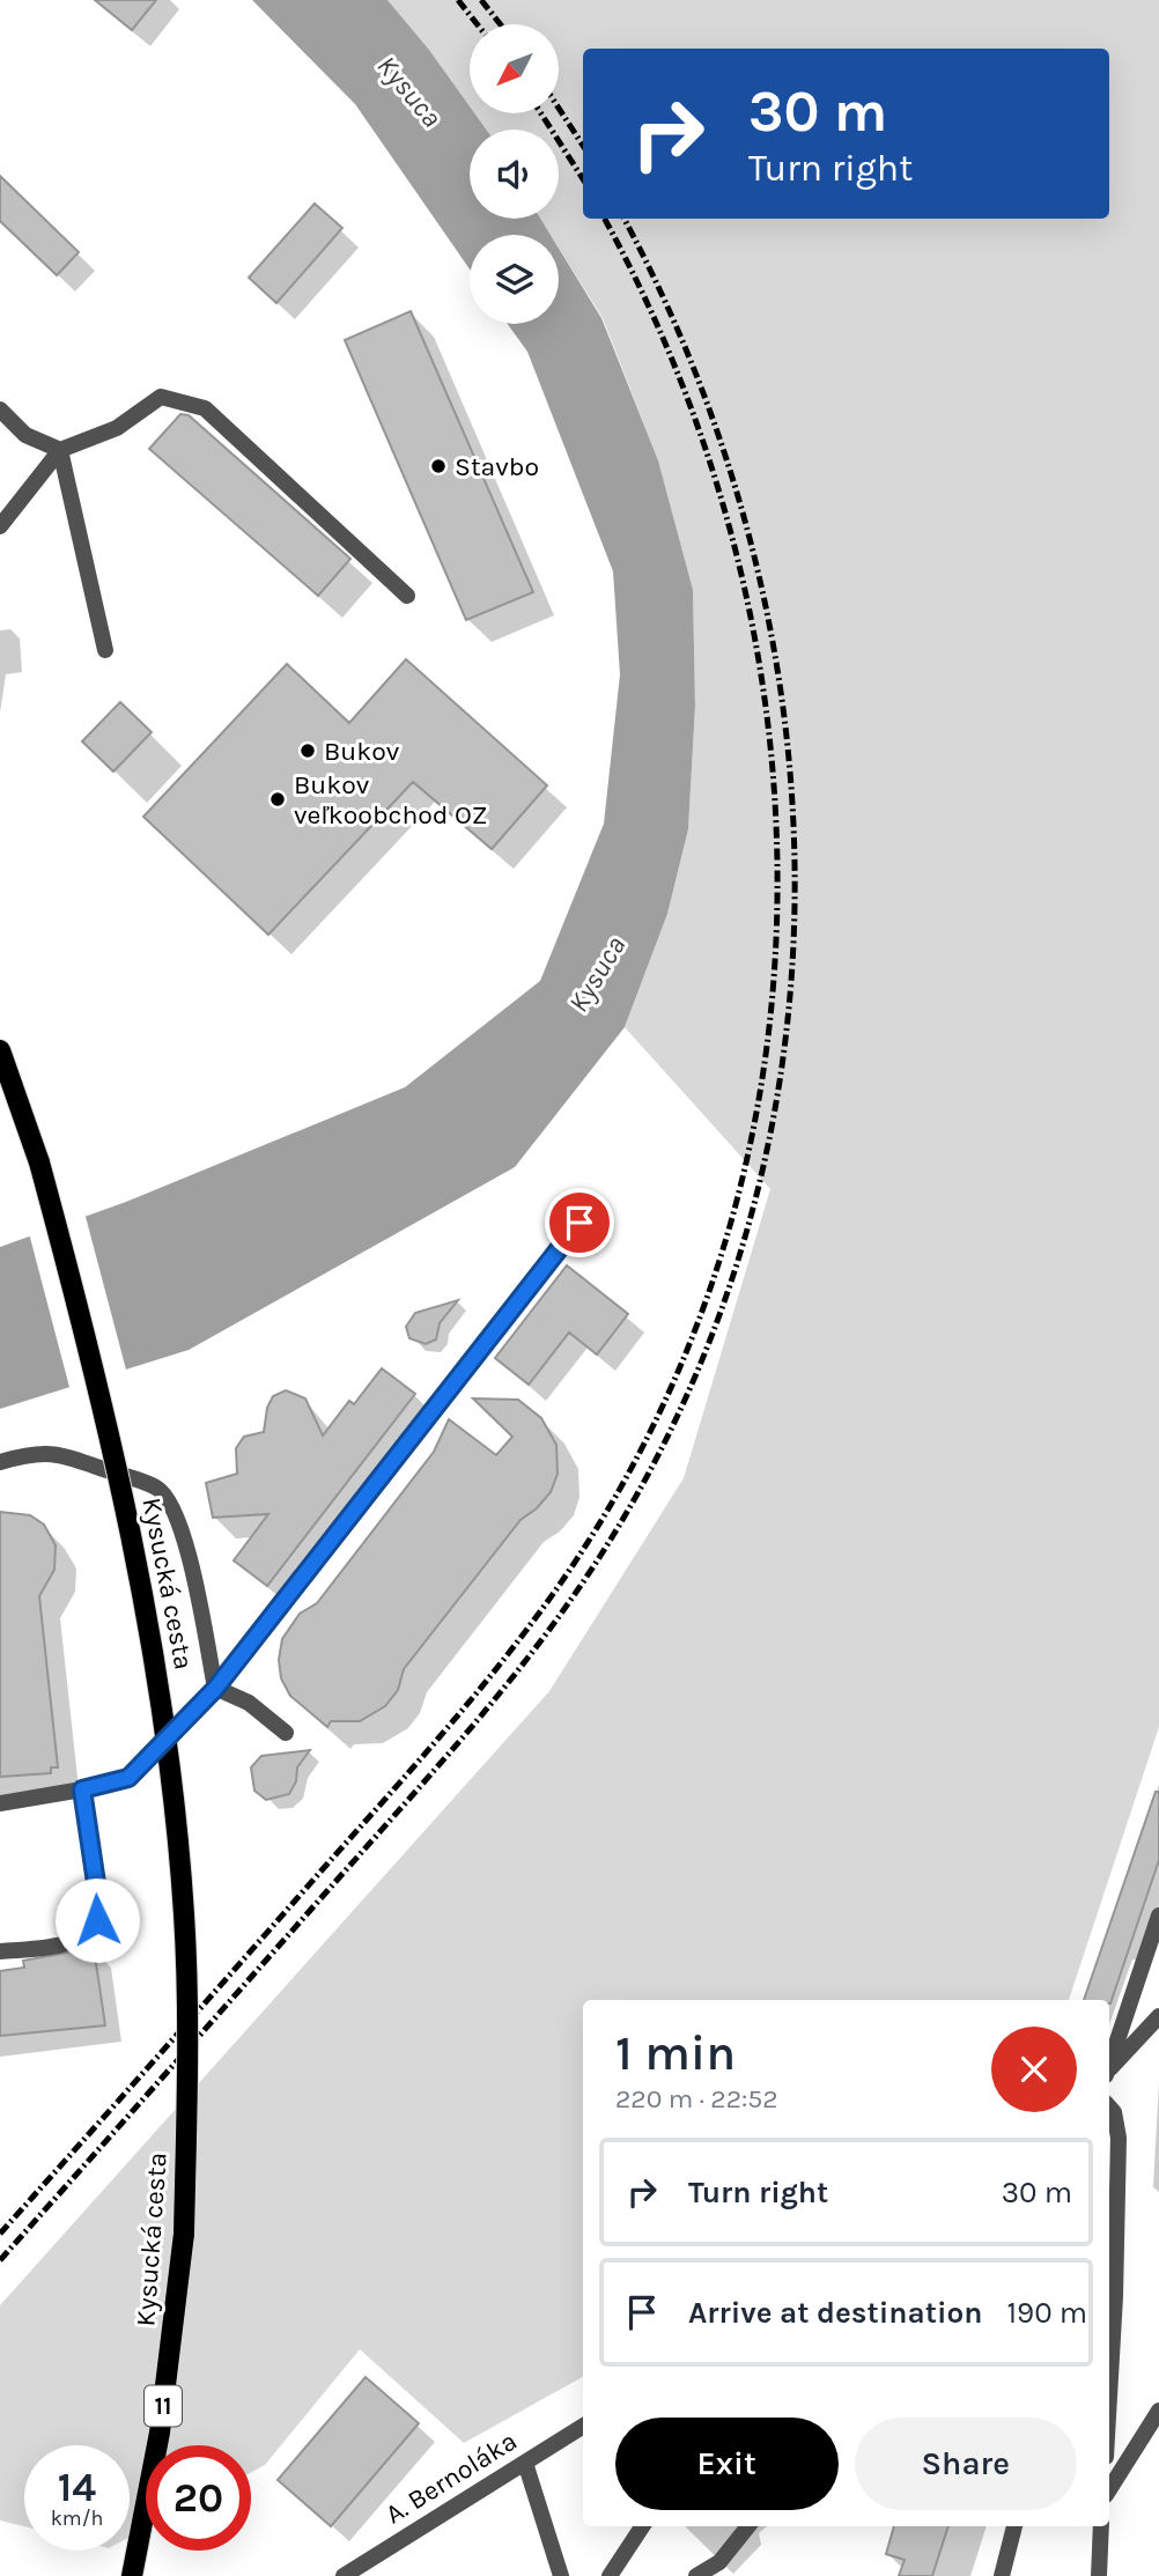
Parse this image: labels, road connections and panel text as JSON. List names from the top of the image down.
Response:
{
  "streets": {
    "main road": ["Kysucká cesta", "11"],
    "street": ["A. Bernoláka"]
  },
  "water": ["Kysuca"],
  "places": ["Stavbo", "Bukov", "Bukov veľkoobchod OZ"],
  "north": "bottom left",
  "page": {
    "turn": ["30 m", "Turn right"],
    "heading": ["1 min", "220 m · 22:52"],
    "list": [
      {
        "name": "Turn right",
        "value": "30 m"
      },
      {
        "name": "Arrive at destination",
        "value": "190 m"
      }
    ],
    "buttons": ["Exit", "Share"],
    "speed": "14 km/h",
    "limit": "20"
  }
}
